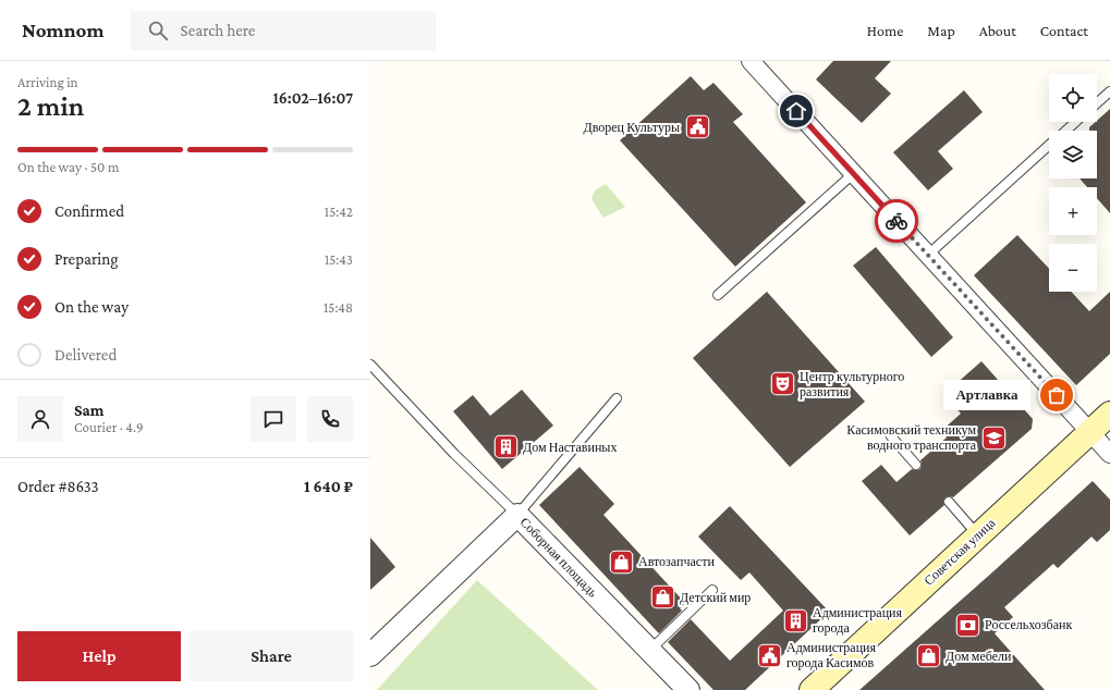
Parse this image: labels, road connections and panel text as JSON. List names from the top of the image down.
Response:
{
  "streets": {
    "main road": ["Советская улица"],
    "street": ["Соборная площадь"]
  },
  "places": {
    "public building": ["Дворец Культуры", "Администрация города Касимов"],
    "theatre": ["Центр культурного развития"],
    "other": ["Артлавка"],
    "school or university": ["Касимовский техникум водного транспорта"],
    "building": ["Дом Наставиных", "Администрация города"],
    "shop": ["Автозапчасти", "Детский мир", "Дом мебели"],
    "bank": ["Россельхозбанк"]
  },
  "page": {
    "header": "Nomnom",
    "search": "Search here",
    "nav": [
      "Home",
      "Map",
      "About",
      "Contact"
    ],
    "heading": ["2 min", "Arriving in", "16:02–16:07"],
    "panel": [
      "Sam",
      "Courier · 4.9",
      "Order #8633",
      "1 640 ₽"
    ],
    "map_buttons": ["+", "−"],
    "bar": "On the way · 50 m",
    "list": [
      ["Confirmed", "15:42"],
      ["Preparing", "15:43"],
      ["On the way", "15:48"],
      "Delivered"
    ],
    "bubble": "Артлавка",
    "buttons": ["Help", "Share"]
  }
}
